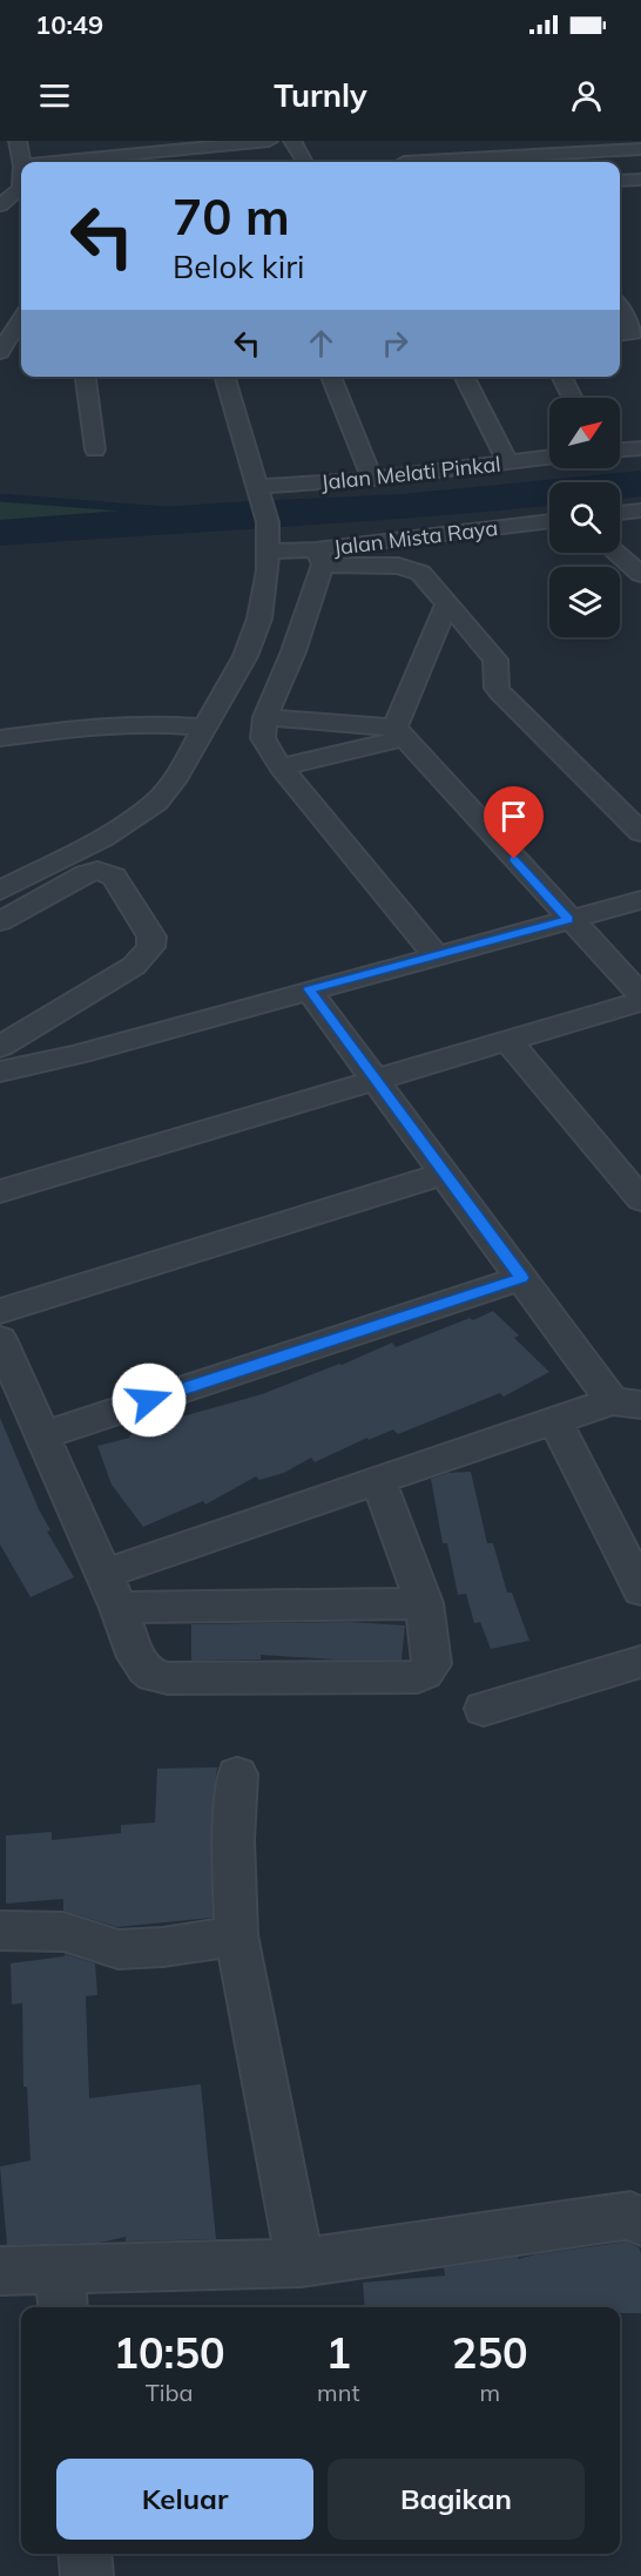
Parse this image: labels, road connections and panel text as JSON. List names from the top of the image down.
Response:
{
  "streets": {
    "street": ["Jalan Melati Pinkal", "Jalan Mista Raya"]
  },
  "north": "top right",
  "page": {
    "status": "10:49",
    "header": "Turnly",
    "turn": ["70 m", "Belok kiri"],
    "eta": [
      "10:50",
      "Tiba",
      "1",
      "mnt",
      "250",
      "m"
    ],
    "buttons": ["Keluar", "Bagikan"]
  }
}
